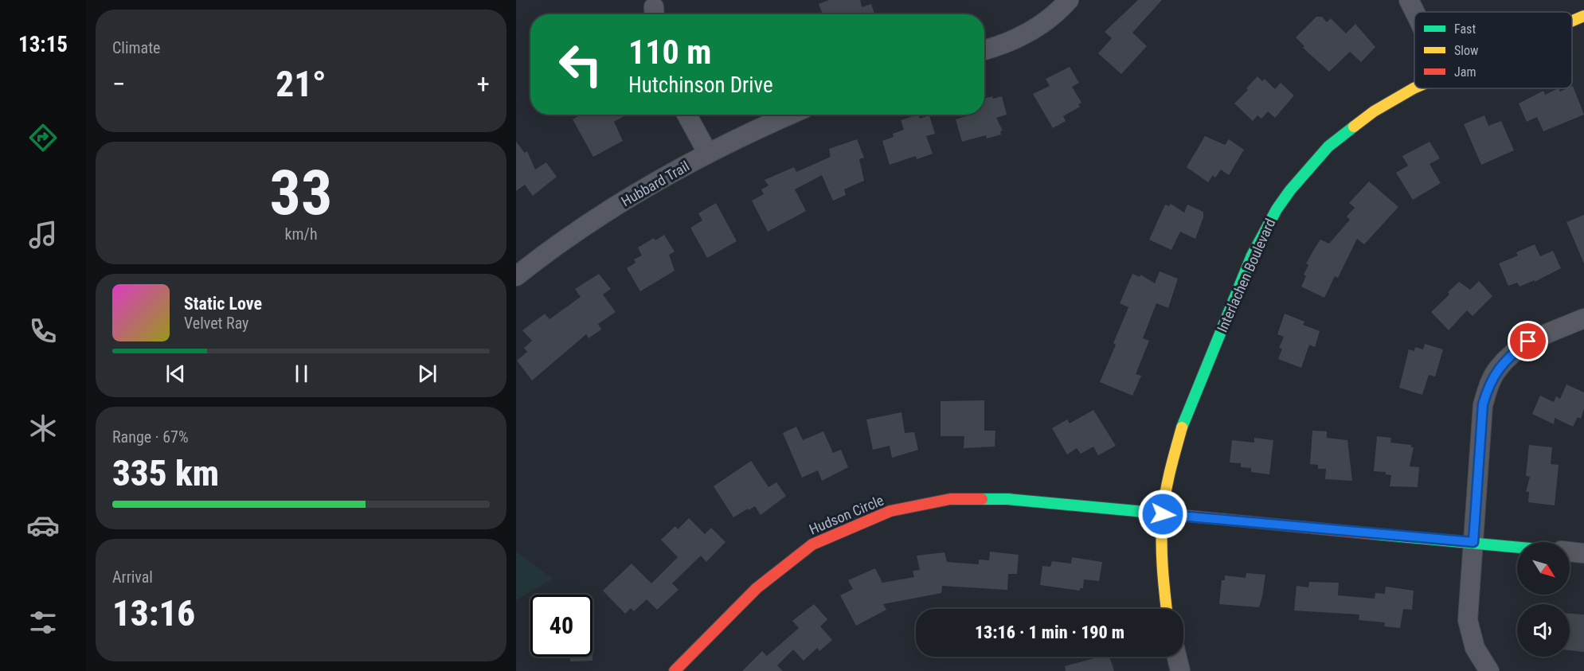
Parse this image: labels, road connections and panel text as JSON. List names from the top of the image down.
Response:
{
  "streets": {
    "street": ["Hubbard Trail", "Interlachen Boulevard", "Hudson Circle"]
  },
  "crossings": [
    ["Interlachen Boulevard", "Hudson Circle"]
  ],
  "legend": ["Fast", "Slow", "Jam"],
  "north": "bottom right",
  "page": {
    "tabs": "13:15",
    "tile": [
      "Climate",
      ["33", "km/h"],
      ["Range · 67%", "335 km"],
      ["Arrival", "13:16"]
    ],
    "turn": ["110 m", "Hutchinson Drive"],
    "heat": ["−", "21°", "+"],
    "song": ["Static Love", "Velvet Ray"],
    "limit": "40",
    "trip": "13:16 · 1 min · 190 m"
  }
}
